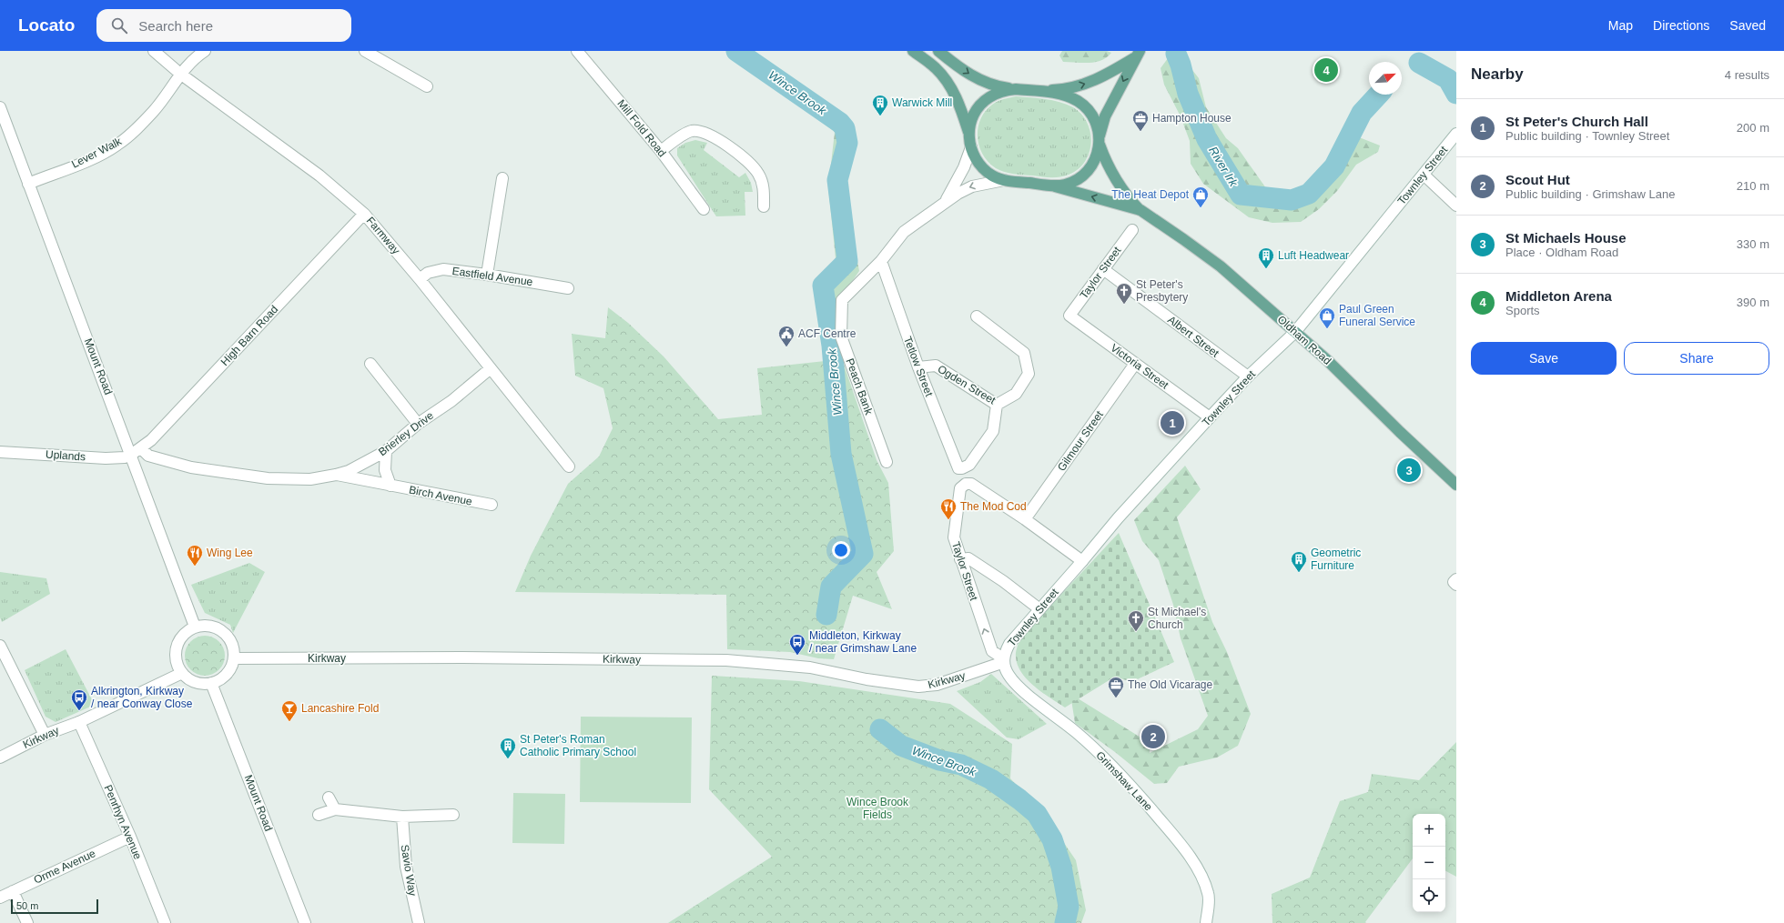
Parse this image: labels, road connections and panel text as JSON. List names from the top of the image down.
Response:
{
  "streets": {
    "main road": ["Oldham Road"],
    "street": [
      "Mill Fold Road",
      "Lever Walk",
      "Townley Street",
      "Farmway",
      "Taylor Street",
      "Eastfield Avenue",
      "High Barn Road",
      "Albert Street",
      "Mount Road",
      "Tetlow Street",
      "Victoria Street",
      "Ogden Street",
      "Peach Bank",
      "Brierley Drive",
      "Gilmour Street",
      "Uplands",
      "Birch Avenue",
      "Kirkway",
      "Grimshaw Lane",
      "Penrhyn Avenue",
      "Orme Avenue",
      "Savio Way"
    ]
  },
  "crossings": [
    ["Lever Walk", "Farmway"],
    ["Lever Walk", "Mount Road"],
    ["Townley Street", "Taylor Street"],
    ["Townley Street", "Albert Street"],
    ["Townley Street", "Oldham Road"],
    ["Townley Street", "Victoria Street"],
    ["Townley Street", "Kirkway"],
    ["Townley Street", "Grimshaw Lane"],
    ["Farmway", "Eastfield Avenue"],
    ["Farmway", "High Barn Road"],
    ["Farmway", "Brierley Drive"],
    ["Taylor Street", "Albert Street"],
    ["Taylor Street", "Victoria Street"],
    ["Taylor Street", "Gilmour Street"],
    ["Taylor Street", "Kirkway"],
    ["Taylor Street", "Grimshaw Lane"],
    ["High Barn Road", "Mount Road"],
    ["High Barn Road", "Brierley Drive"],
    ["High Barn Road", "Uplands"],
    ["Oldham Road", "Peach Bank"],
    ["Mount Road", "Uplands"],
    ["Mount Road", "Kirkway"],
    ["Tetlow Street", "Ogden Street"],
    ["Tetlow Street", "Peach Bank"],
    ["Victoria Street", "Gilmour Street"],
    ["Brierley Drive", "Birch Avenue"],
    ["Kirkway", "Grimshaw Lane"],
    ["Kirkway", "Penrhyn Avenue"],
    ["Penrhyn Avenue", "Orme Avenue"]
  ],
  "water": ["Wince Brook", "River Irk"],
  "parks": ["Wince Brook Fields"],
  "places": {
    "building": [
      "Warwick Mill",
      "Luft Headwear",
      "Geometric Furniture",
      "St Peter's Roman Catholic Primary School"
    ],
    "office": ["Hampton House", "The Old Vicarage"],
    "shop": ["The Heat Depot", "Paul Green Funeral Service"],
    "church": ["St Peter's Presbytery", "St Michael's Church"],
    "public building": ["ACF Centre"],
    "restaurant": ["The Mod Cod", "Wing Lee"],
    "bus stop": ["Middleton, Kirkway / near Grimshaw Lane", "Alkrington, Kirkway / near Conway Close"],
    "bar": ["Lancashire Fold"]
  },
  "scale_bar": "50 m",
  "north": "top right",
  "page": {
    "header": "Locato",
    "search": "Search here",
    "nav": ["Map", "Directions", "Saved"],
    "heading": ["Nearby", "4 results"],
    "pins": [
      "4",
      "1",
      "3",
      "2"
    ],
    "list": [
      {
        "mark": "1",
        "name": "St Peter's Church Hall",
        "note": "Public building · Townley Street",
        "value": "200 m"
      },
      {
        "mark": "2",
        "name": "Scout Hut",
        "note": "Public building · Grimshaw Lane",
        "value": "210 m"
      },
      {
        "mark": "3",
        "name": "St Michaels House",
        "note": "Place · Oldham Road",
        "value": "330 m"
      },
      {
        "mark": "4",
        "name": "Middleton Arena",
        "note": "Sports",
        "value": "390 m"
      }
    ],
    "buttons": ["Save", "Share"],
    "map_buttons": ["+", "−"],
    "scale": "50 m"
  }
}
